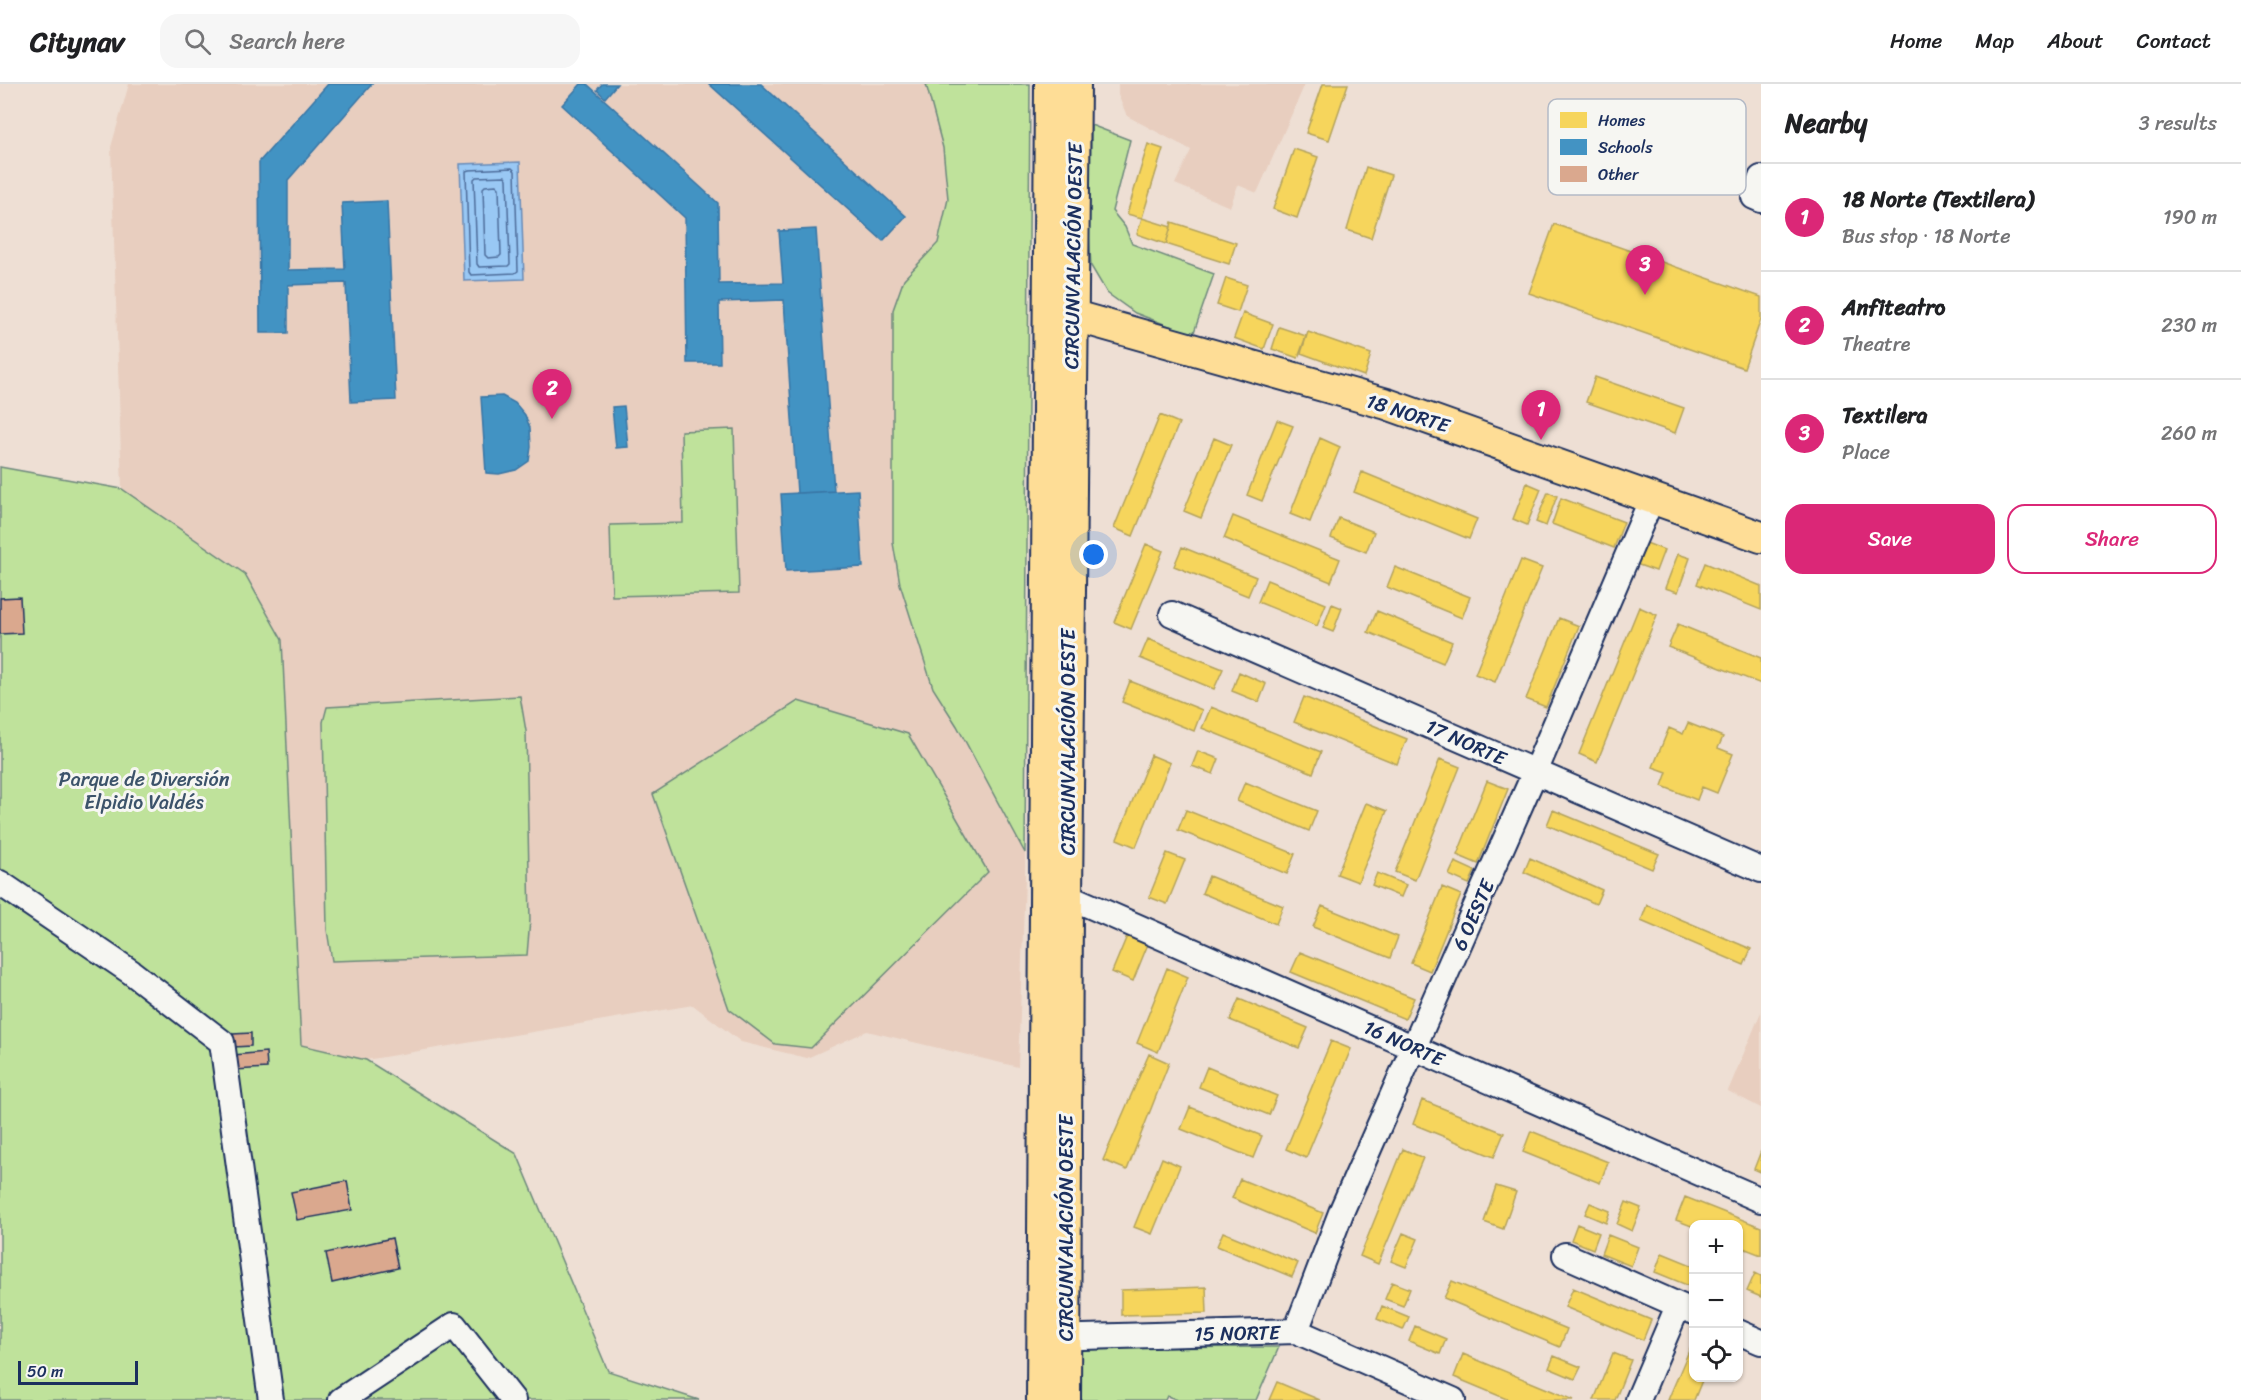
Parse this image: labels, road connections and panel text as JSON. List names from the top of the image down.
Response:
{
  "streets": {
    "main road": ["CIRCUNVALACIÓN OESTE", "18 NORTE"],
    "street": [
      "17 NORTE",
      "6 OESTE",
      "16 NORTE",
      "15 NORTE"
    ]
  },
  "crossings": [
    ["CIRCUNVALACIÓN OESTE", "18 NORTE"],
    ["CIRCUNVALACIÓN OESTE", "16 NORTE"],
    ["CIRCUNVALACIÓN OESTE", "15 NORTE"],
    ["18 NORTE", "6 OESTE"],
    ["17 NORTE", "6 OESTE"],
    ["6 OESTE", "16 NORTE"],
    ["6 OESTE", "15 NORTE"]
  ],
  "parks": ["Parque de Diversión Elpidio Valdés"],
  "legend": ["Homes", "Schools", "Other"],
  "scale_bar": "50 m",
  "page": {
    "header": "Citynav",
    "search": "Search here",
    "nav": [
      "Home",
      "Map",
      "About",
      "Contact"
    ],
    "heading": ["Nearby", "3 results"],
    "list": [
      {
        "mark": "1",
        "name": "18 Norte (Textilera)",
        "note": "Bus stop · 18 Norte",
        "value": "190 m"
      },
      {
        "mark": "2",
        "name": "Anfiteatro",
        "note": "Theatre",
        "value": "230 m"
      },
      {
        "mark": "3",
        "name": "Textilera",
        "note": "Place",
        "value": "260 m"
      }
    ],
    "pins": ["3", "2", "1"],
    "buttons": ["Save", "Share"],
    "map_buttons": ["+", "−"],
    "scale": "50 m"
  }
}
